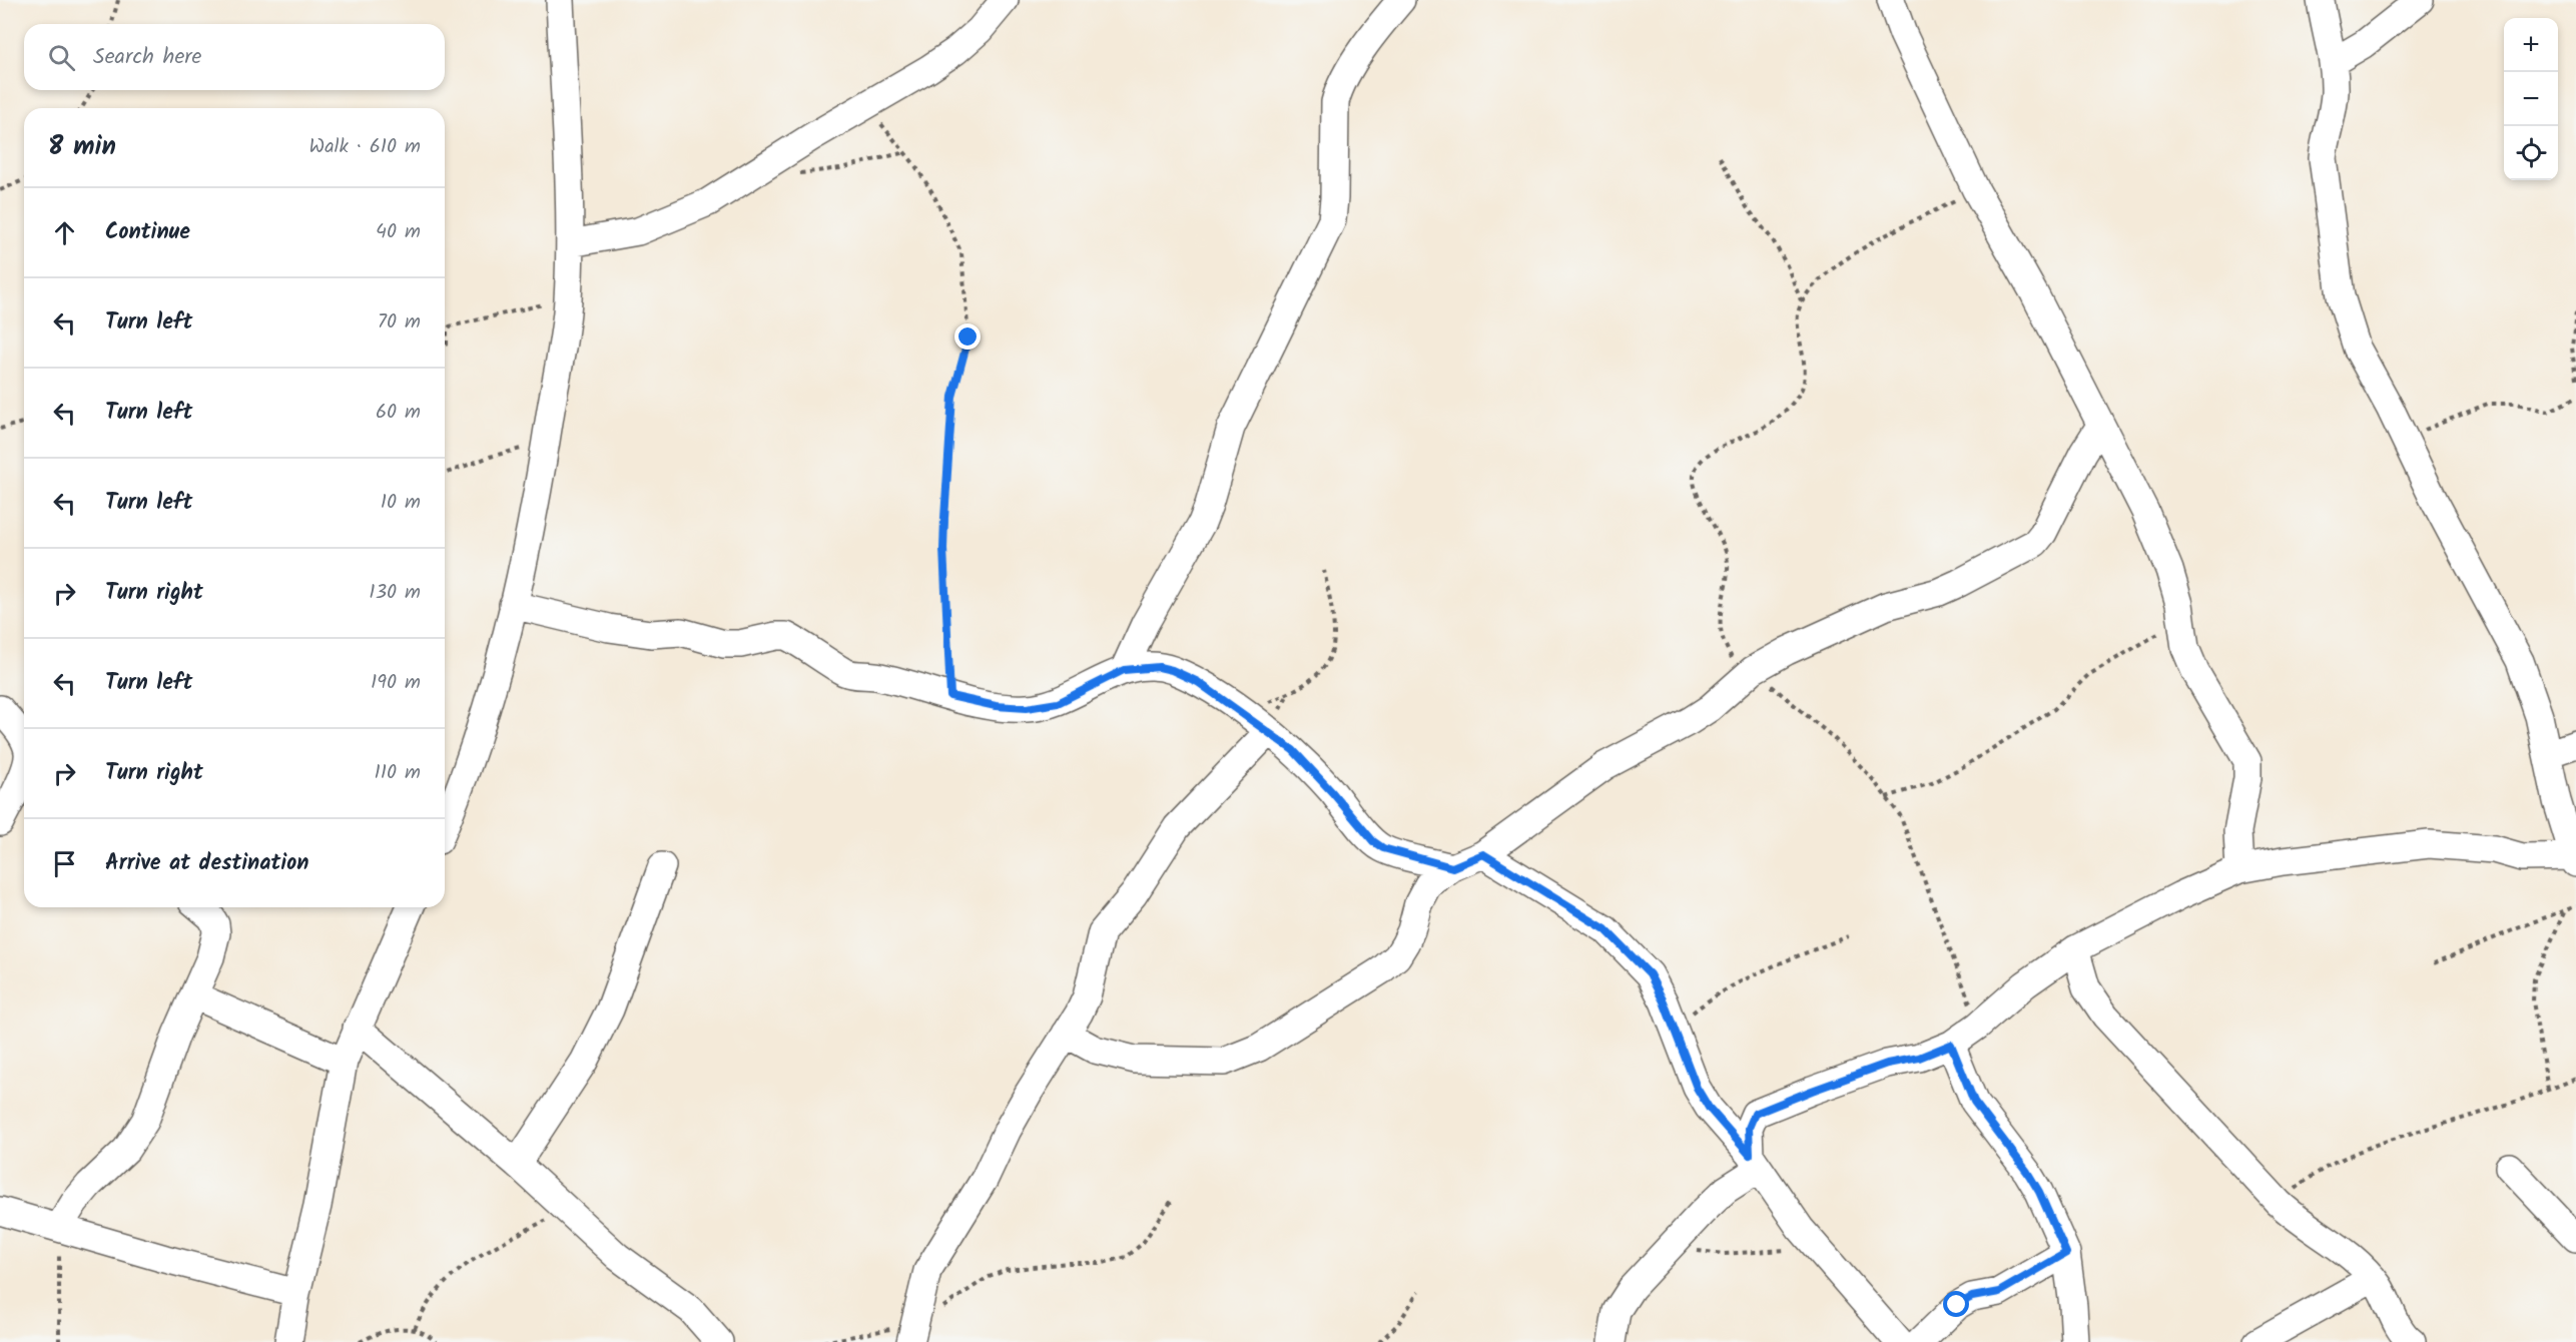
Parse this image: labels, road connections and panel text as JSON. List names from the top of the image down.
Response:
{
  "page": {
    "map_buttons": ["+", "−"],
    "search": "Search here",
    "heading": ["8 min", "Walk · 610 m"],
    "list": [
      ["Continue", "40 m"],
      ["Turn left", "70 m"],
      ["Turn left", "60 m"],
      ["Turn left", "10 m"],
      ["Turn right", "130 m"],
      ["Turn left", "190 m"],
      ["Turn right", "110 m"],
      "Arrive at destination"
    ]
  }
}
